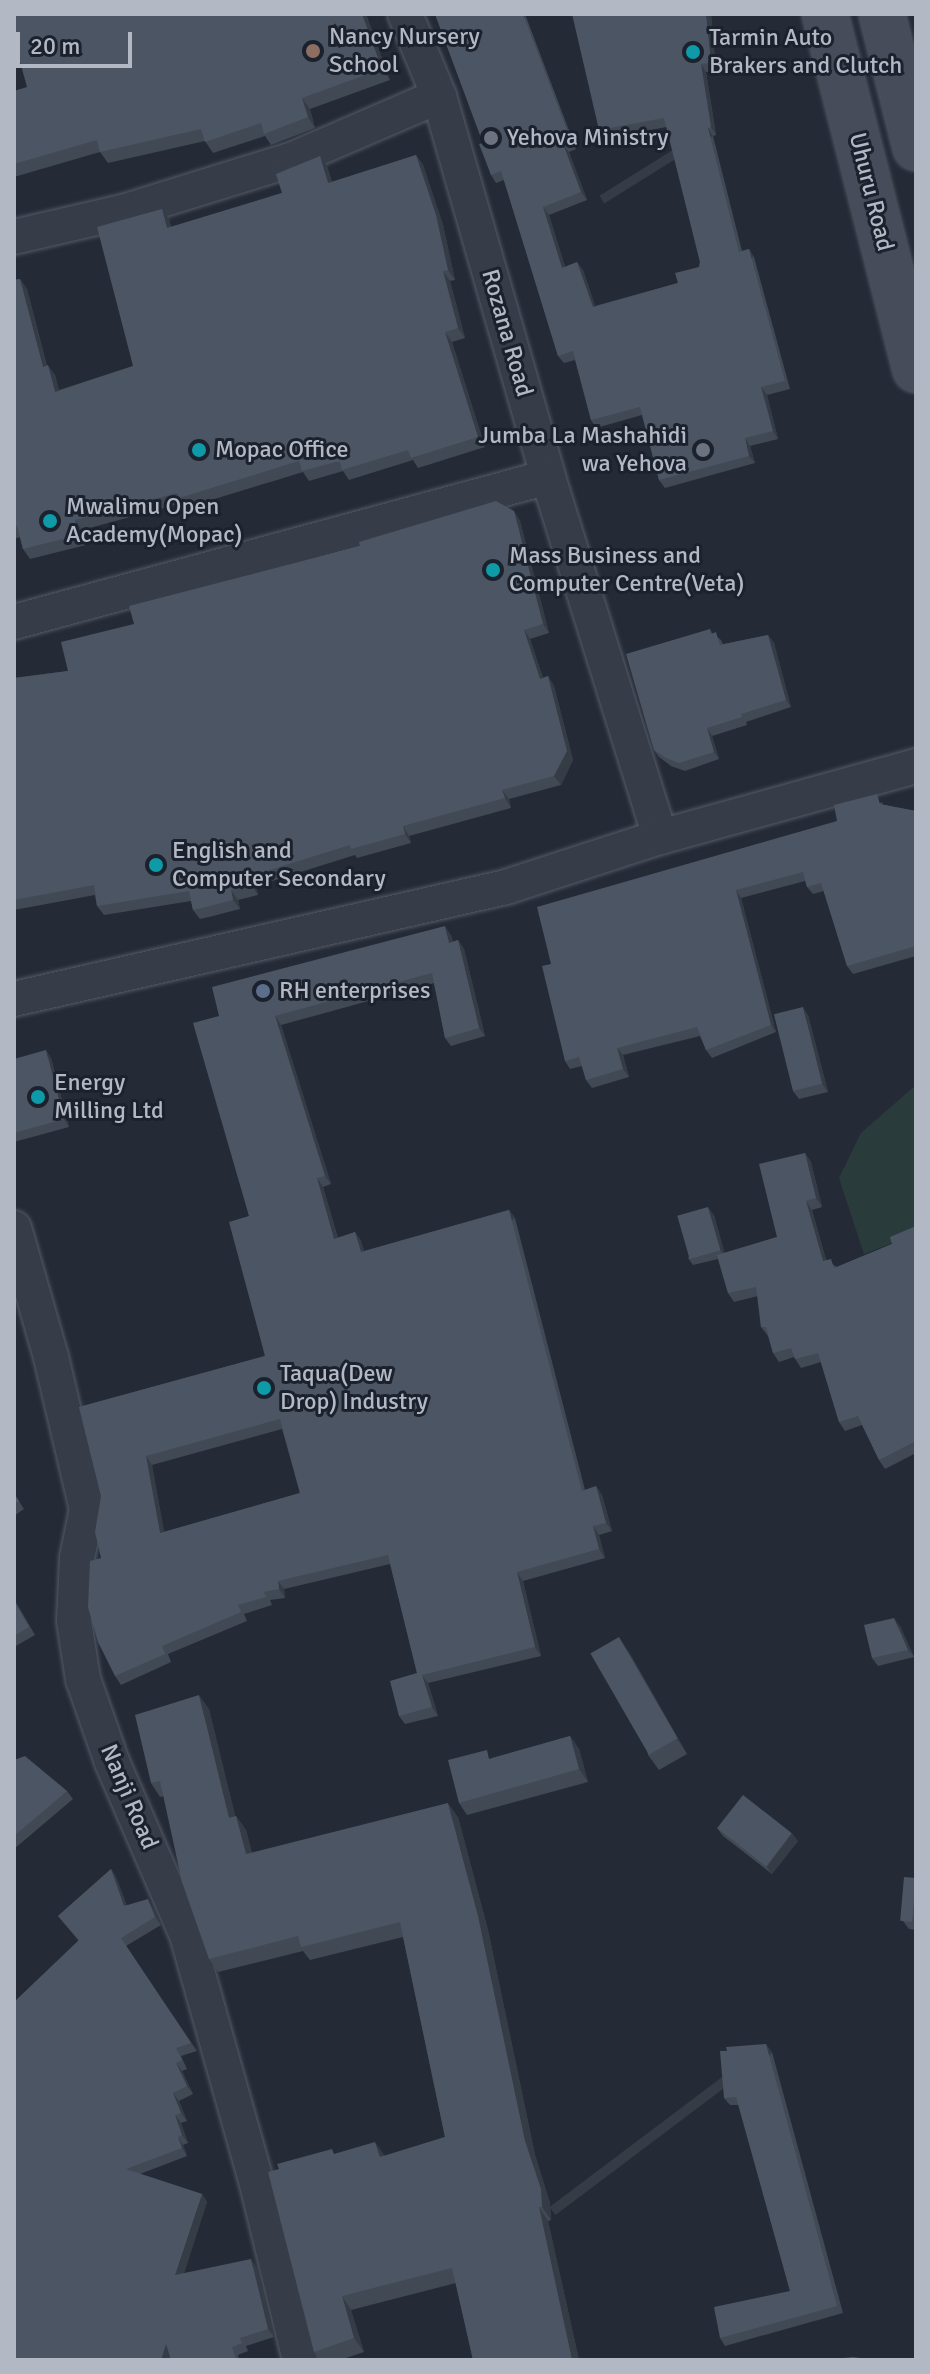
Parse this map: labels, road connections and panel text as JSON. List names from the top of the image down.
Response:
{
  "streets": {
    "main road": ["Uhuru Road"],
    "street": ["Rozana Road", "Nanji Road"]
  },
  "places": [
    "Nancy Nursery School",
    "Tarmin Auto Brakers and Clutch",
    "Yehova Ministry",
    "Mopac Office",
    "Jumba La Mashahidi wa Yehova",
    "Mwalimu Open Academy(Mopac)",
    "Mass Business and Computer Centre(Veta)",
    "English and Computer Secondary",
    "RH enterprises",
    "Energy Milling Ltd",
    "Taqua(Dew Drop) Industry"
  ],
  "scale_bar": "20 m"
}
